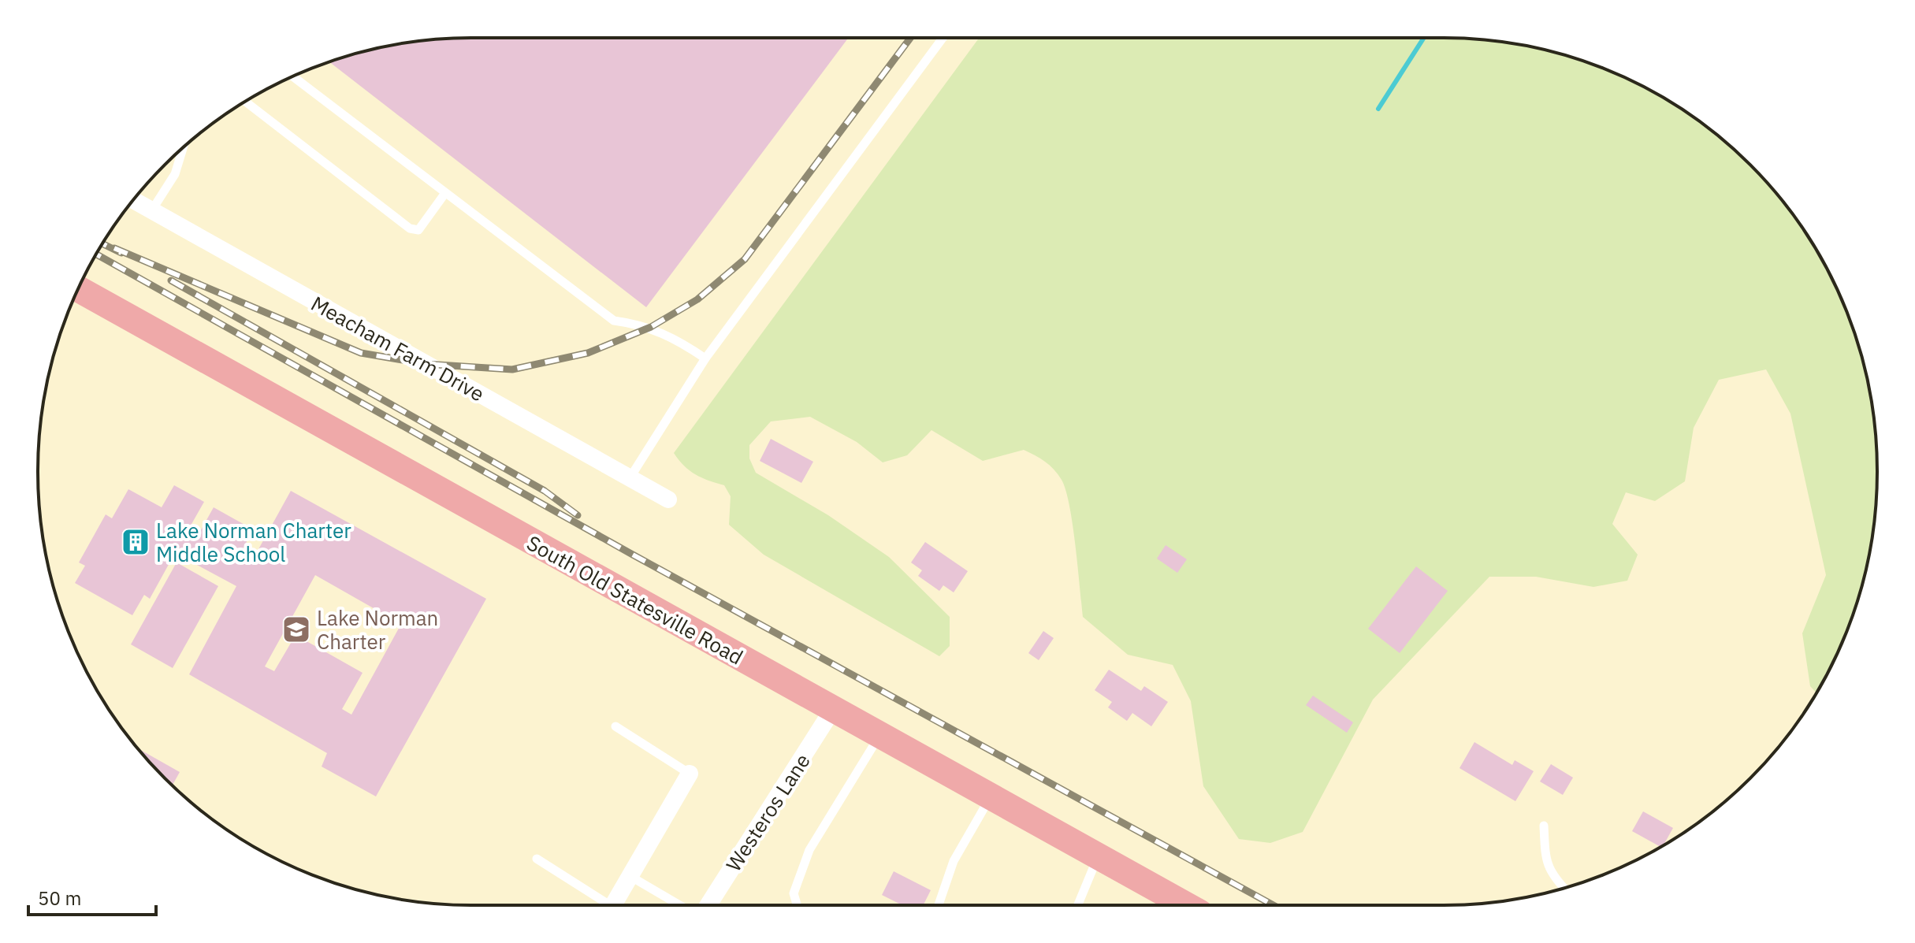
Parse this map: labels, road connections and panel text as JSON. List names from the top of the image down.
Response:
{
  "streets": {
    "main road": ["South Old Statesville Road"],
    "street": ["Meacham Farm Drive", "Westeros Lane"]
  },
  "crossings": [
    ["South Old Statesville Road", "Westeros Lane"]
  ],
  "places": {
    "building": ["Lake Norman Charter Middle School"],
    "school or university": ["Lake Norman Charter"]
  },
  "scale_bar": "50 m"
}
